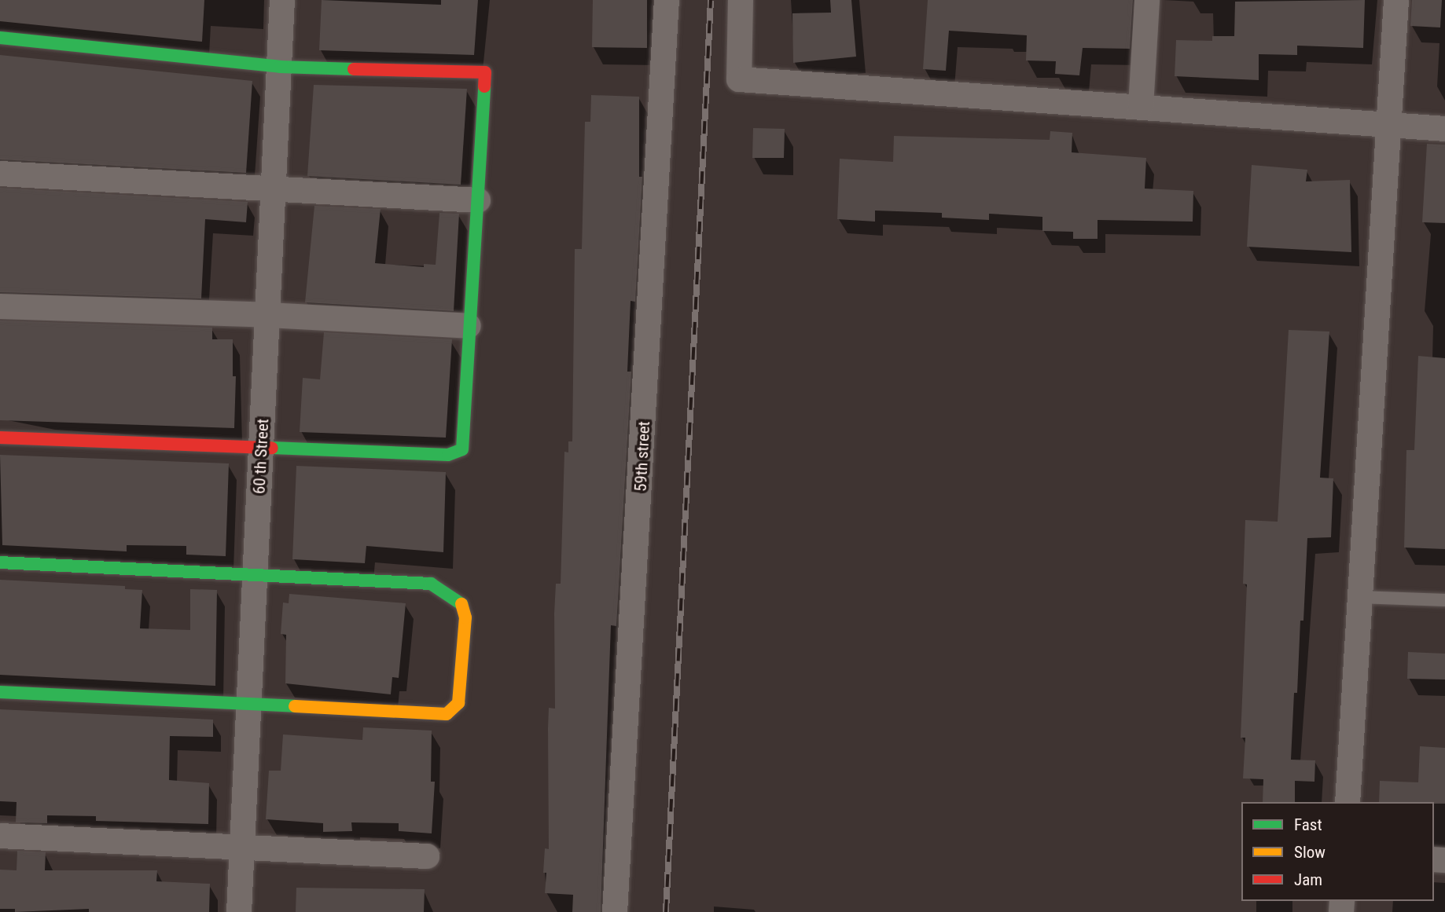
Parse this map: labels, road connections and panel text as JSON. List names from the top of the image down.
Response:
{
  "streets": {
    "street": ["60 th Street", "59th street"]
  },
  "legend": ["Fast", "Slow", "Jam"]
}
